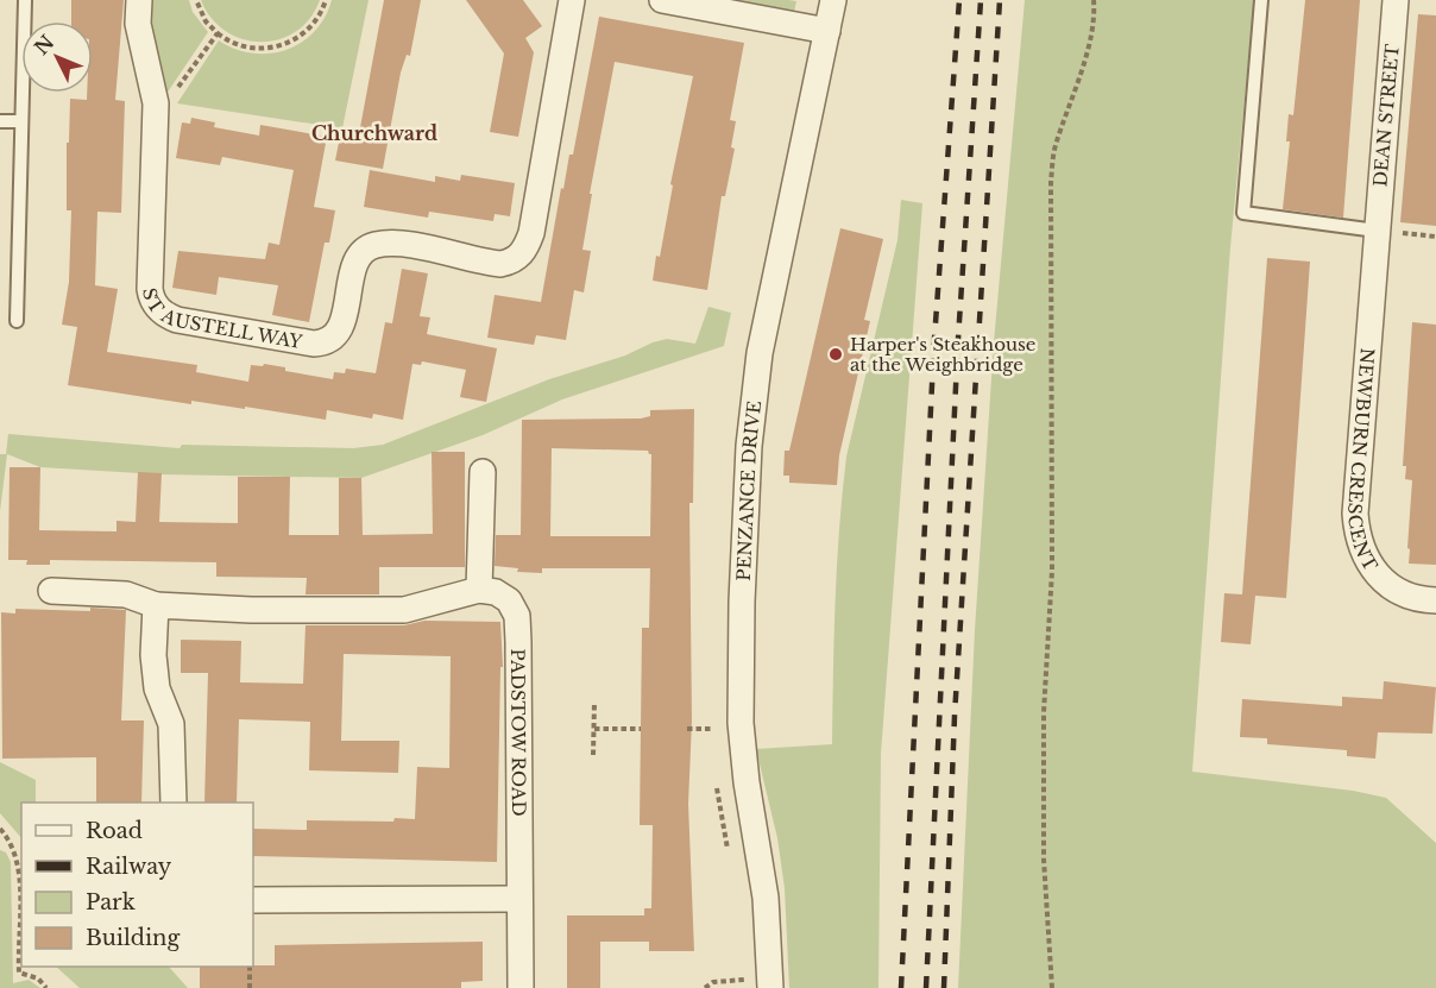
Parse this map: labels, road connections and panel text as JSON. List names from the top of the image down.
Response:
{
  "streets": {
    "street": [
      "DEAN STREET",
      "ST AUSTELL WAY",
      "NEWBURN CRESCENT",
      "PENZANCE DRIVE",
      "PADSTOW ROAD"
    ]
  },
  "crossings": [
    ["DEAN STREET", "NEWBURN CRESCENT"]
  ],
  "districts": ["Churchward"],
  "places": ["Harper's Steakhouse at the Weighbridge"],
  "legend": [
    "Road",
    "Railway",
    "Park",
    "Building"
  ],
  "north": "top left"
}
